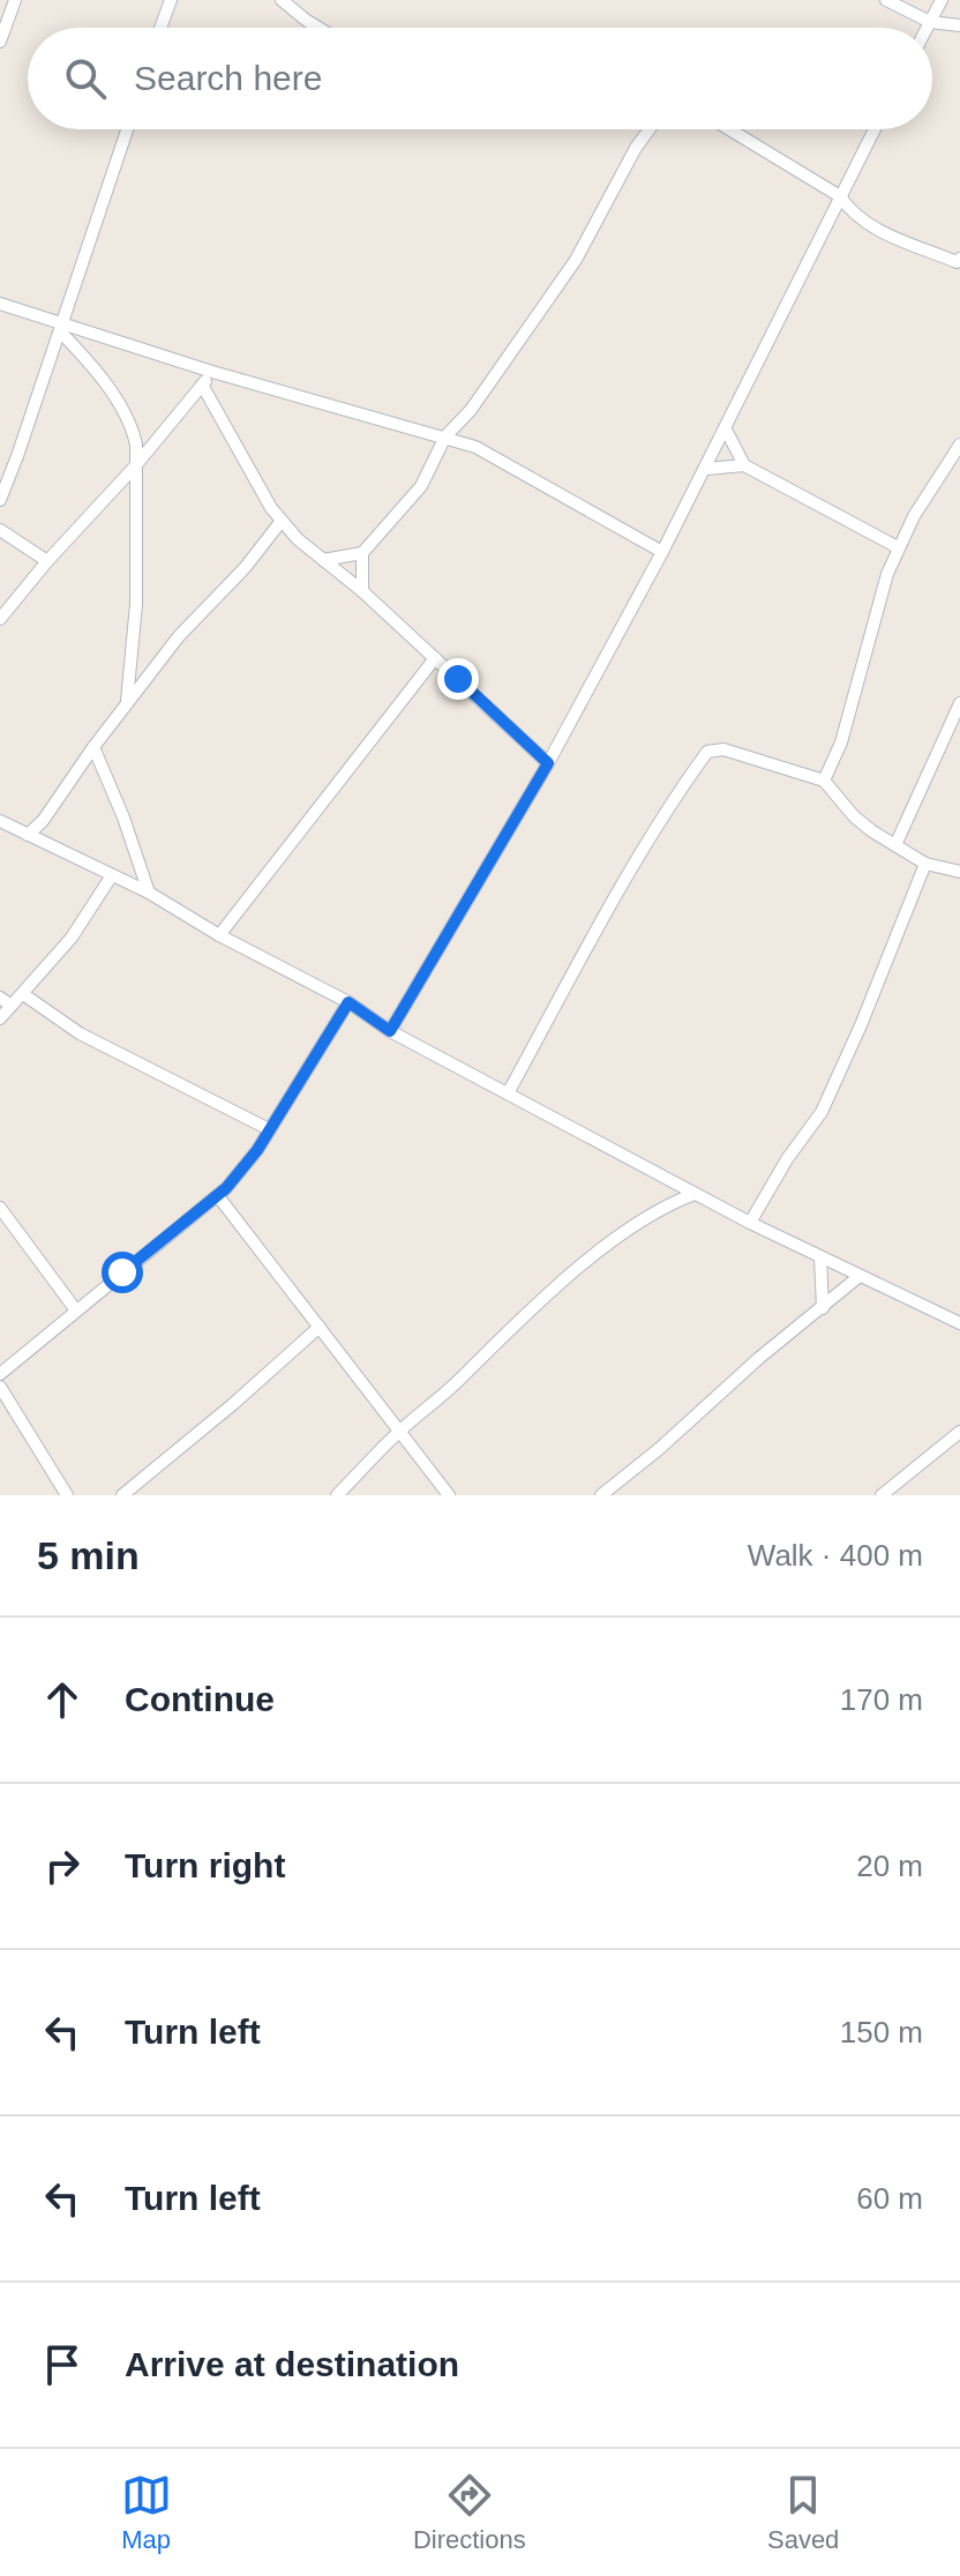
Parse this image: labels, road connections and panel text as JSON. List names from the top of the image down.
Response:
{
  "page": {
    "search": "Search here",
    "heading": ["5 min", "Walk · 400 m"],
    "list": [
      ["Continue", "170 m"],
      ["Turn right", "20 m"],
      ["Turn left", "150 m"],
      ["Turn left", "60 m"],
      "Arrive at destination"
    ],
    "nav": ["Map", "Directions", "Saved"]
  }
}
